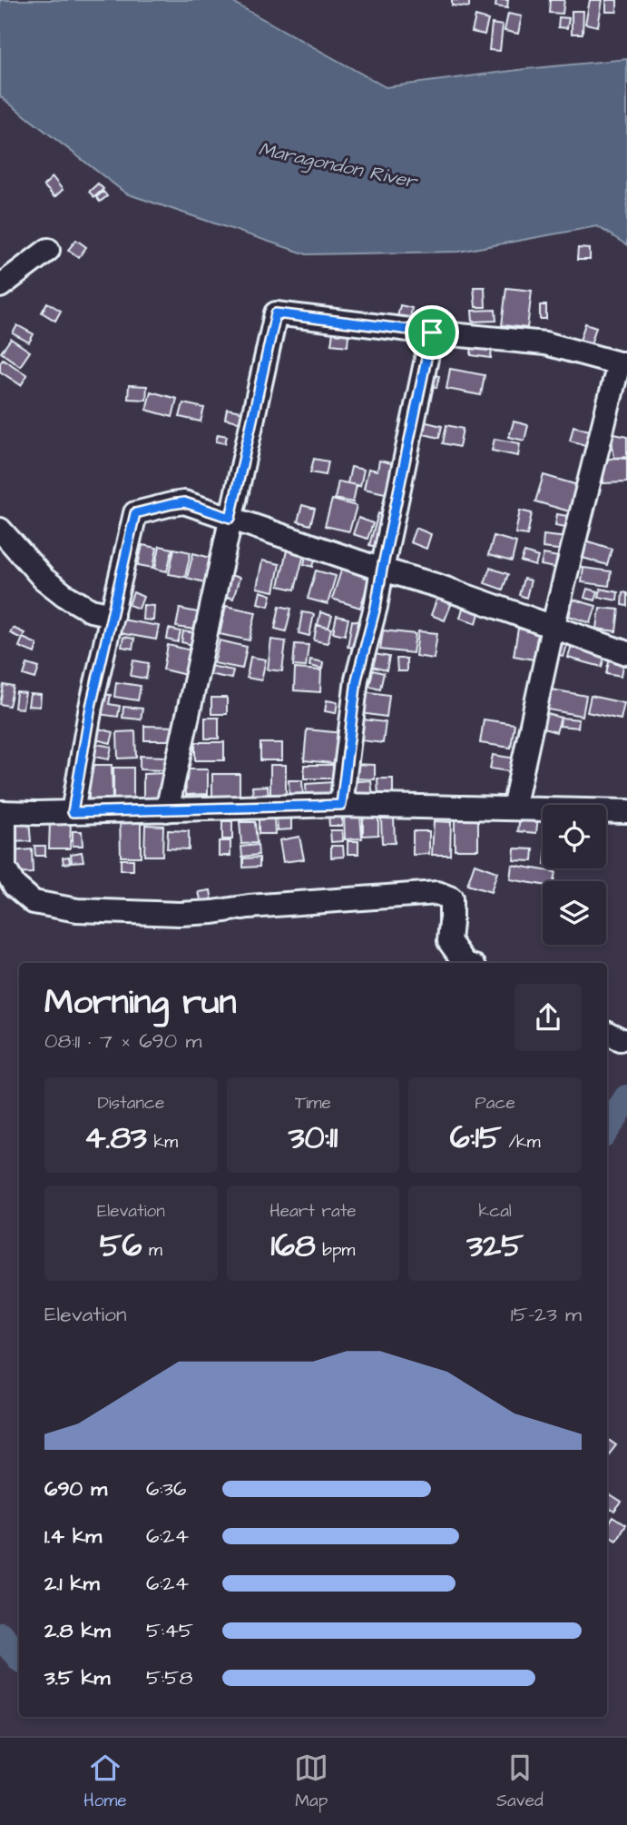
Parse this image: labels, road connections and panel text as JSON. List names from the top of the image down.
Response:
{
  "water": ["Maragondon River"],
  "page": {
    "heading": ["Morning run", "08:11 · 7 × 690 m"],
    "stats": [
      ["Distance", "4.83 km"],
      ["Time", "30:11"],
      ["Pace", "6:15 /km"],
      ["Elevation", "56 m"],
      ["Heart rate", "168 bpm"],
      ["kcal", "325"]
    ],
    "chart": ["Elevation", "15–23 m"],
    "list": [
      {
        "name": "690 m",
        "note": "6:36"
      },
      {
        "name": "1.4 km",
        "note": "6:24"
      },
      {
        "name": "2.1 km",
        "note": "6:24"
      },
      {
        "name": "2.8 km",
        "note": "5:45"
      },
      {
        "name": "3.5 km",
        "note": "5:58"
      }
    ],
    "tabs": ["Home", "Map", "Saved"]
  }
}
